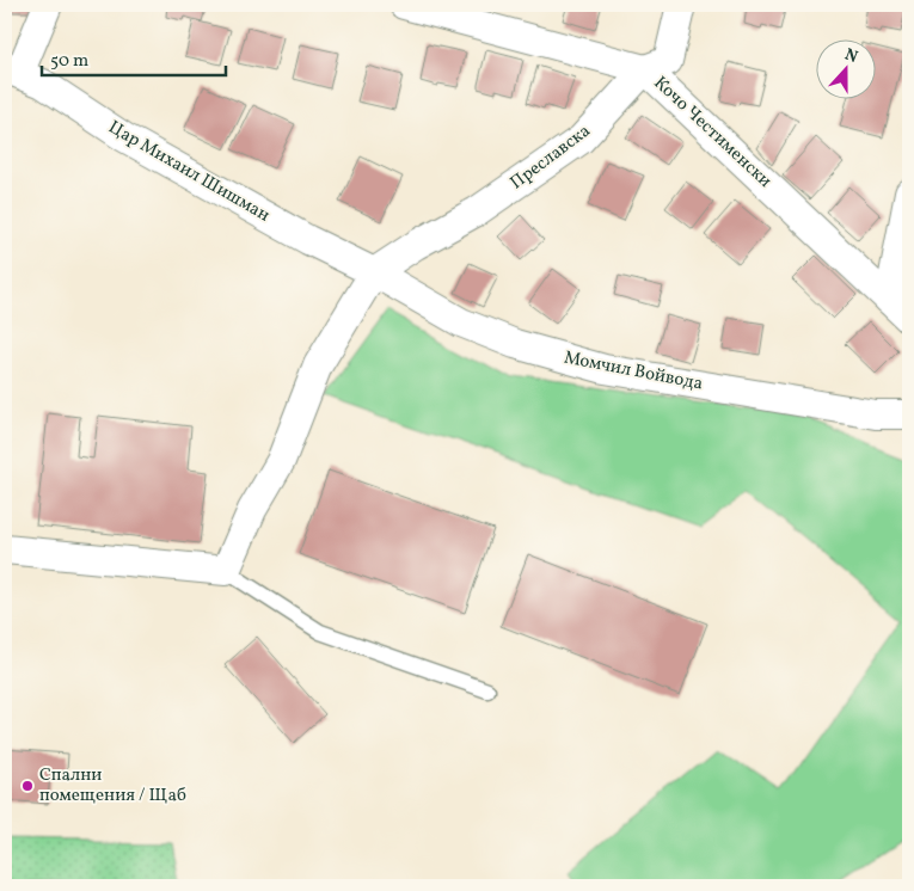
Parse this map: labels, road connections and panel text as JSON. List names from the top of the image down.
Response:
{
  "streets": {
    "street": [
      "Кочо Честименски",
      "Преславска",
      "Цар Михаил Шишман",
      "Момчил Войвода"
    ]
  },
  "crossings": [
    ["Кочо Честименски", "Преславска"],
    ["Преславска", "Цар Михаил Шишман"],
    ["Преславска", "Момчил Войвода"],
    ["Цар Михаил Шишман", "Момчил Войвода"]
  ],
  "places": ["Спални помещения / Щаб"],
  "scale_bar": "50 m",
  "north": "top"
}
